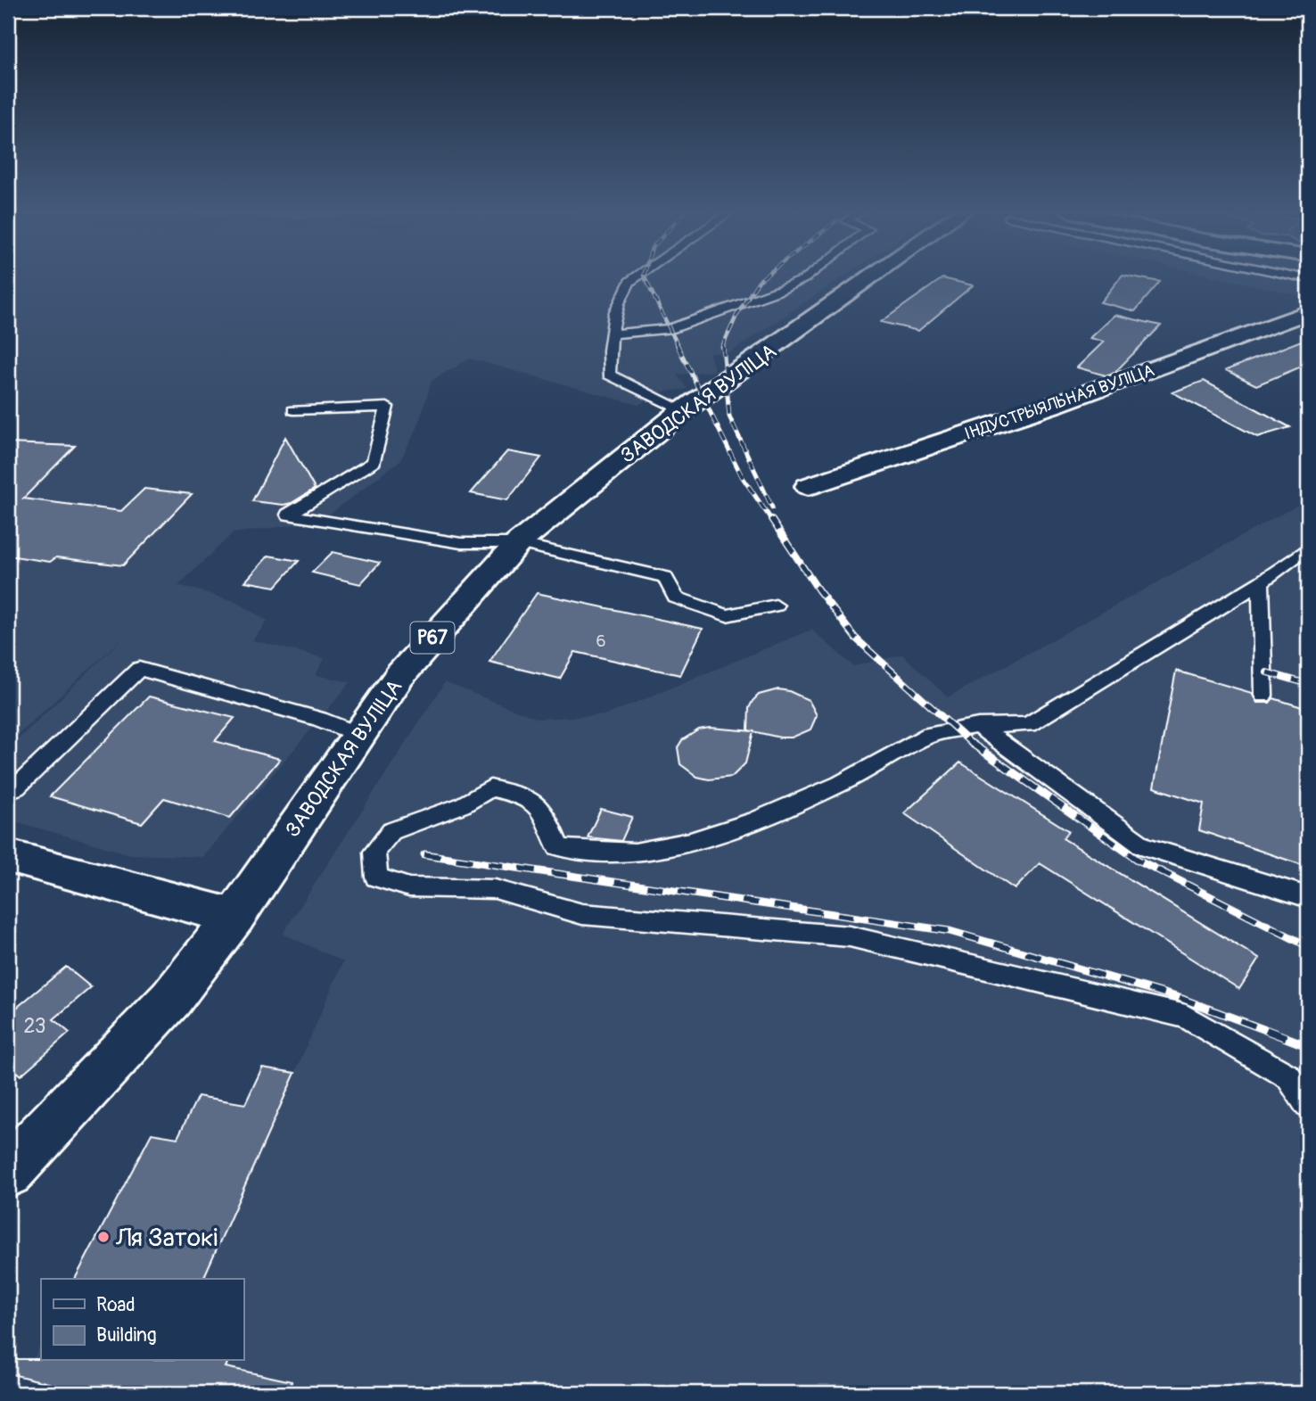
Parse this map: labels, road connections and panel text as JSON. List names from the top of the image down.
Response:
{
  "streets": {
    "main road": ["ІНДУСТРЫЯЛЬНАЯ ВУЛІЦА", "ЗАВОДСКАЯ ВУЛІЦА", "Р67"]
  },
  "places": ["Ля Затокі"],
  "house_numbers": ["6", "23"],
  "legend": ["Road", "Building"]
}
